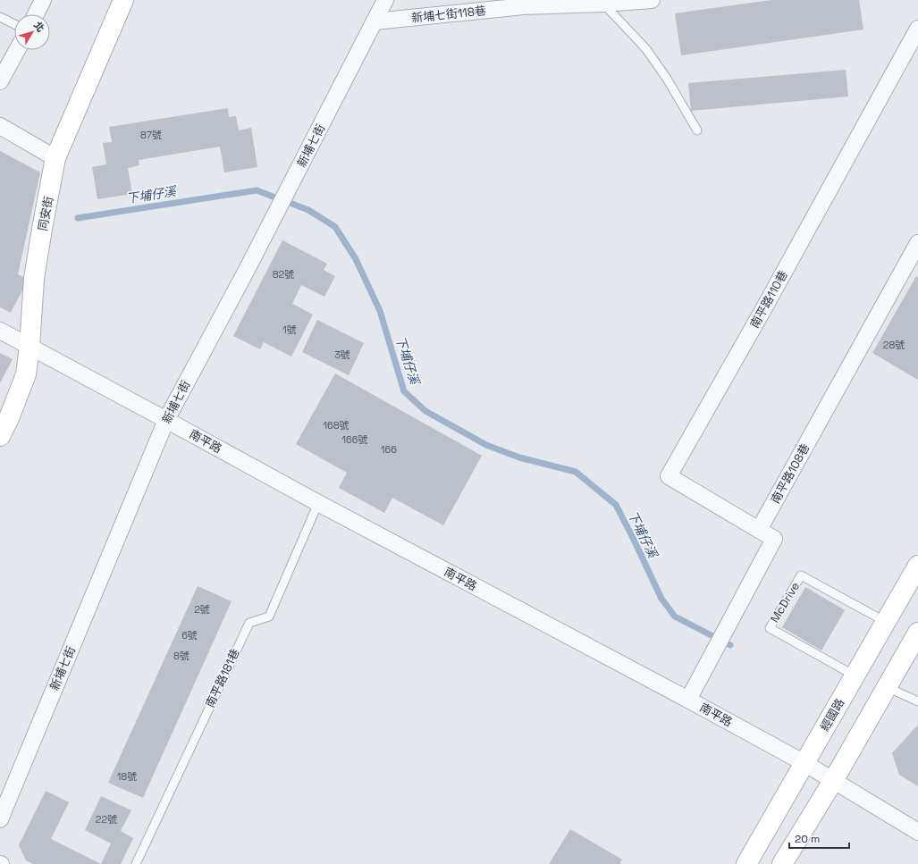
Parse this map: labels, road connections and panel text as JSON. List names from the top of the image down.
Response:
{
  "streets": {
    "street": [
      "新埔七街118巷",
      "新埔七街",
      "同安街",
      "南平路110巷",
      "南平路",
      "南平路108巷",
      "經國路"
    ],
    "lane": ["McDrive", "南平路181巷"]
  },
  "crossings": [
    ["新埔七街118巷", "新埔七街"],
    ["新埔七街", "南平路"],
    ["同安街", "南平路"],
    ["南平路110巷", "南平路108巷"],
    ["南平路", "南平路181巷"],
    ["南平路", "經國路"],
    ["McDrive", "經國路"]
  ],
  "water": ["下埔仔溪"],
  "house_numbers": [
    "87號",
    "82號",
    "1號",
    "28號",
    "3號",
    "168號",
    "166號",
    "166",
    "2號",
    "6號",
    "8號",
    "18號",
    "22號"
  ],
  "scale_bar": "20 m",
  "north": "top right"
}
